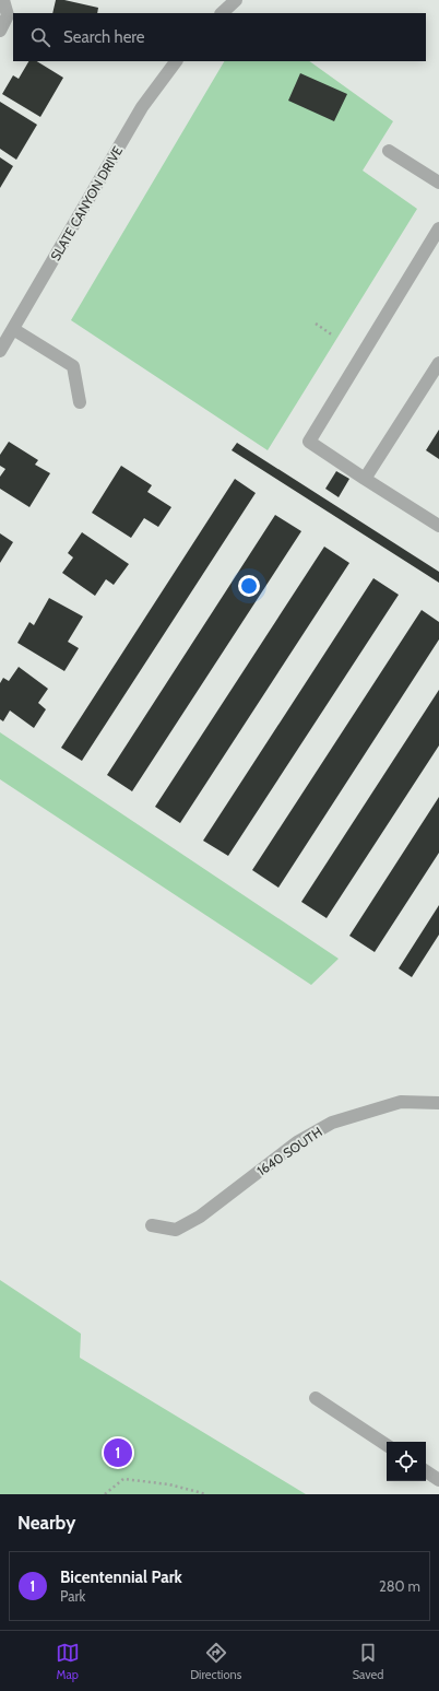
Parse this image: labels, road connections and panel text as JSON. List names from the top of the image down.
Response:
{
  "streets": {
    "street": ["SLATE CANYON DRIVE", "1640 SOUTH"]
  },
  "page": {
    "search": "Search here",
    "pins": "1",
    "heading": "Nearby",
    "list": [
      {
        "mark": "1",
        "name": "Bicentennial Park",
        "note": "Park",
        "value": "280 m"
      }
    ],
    "nav": ["Map", "Directions", "Saved"]
  }
}
